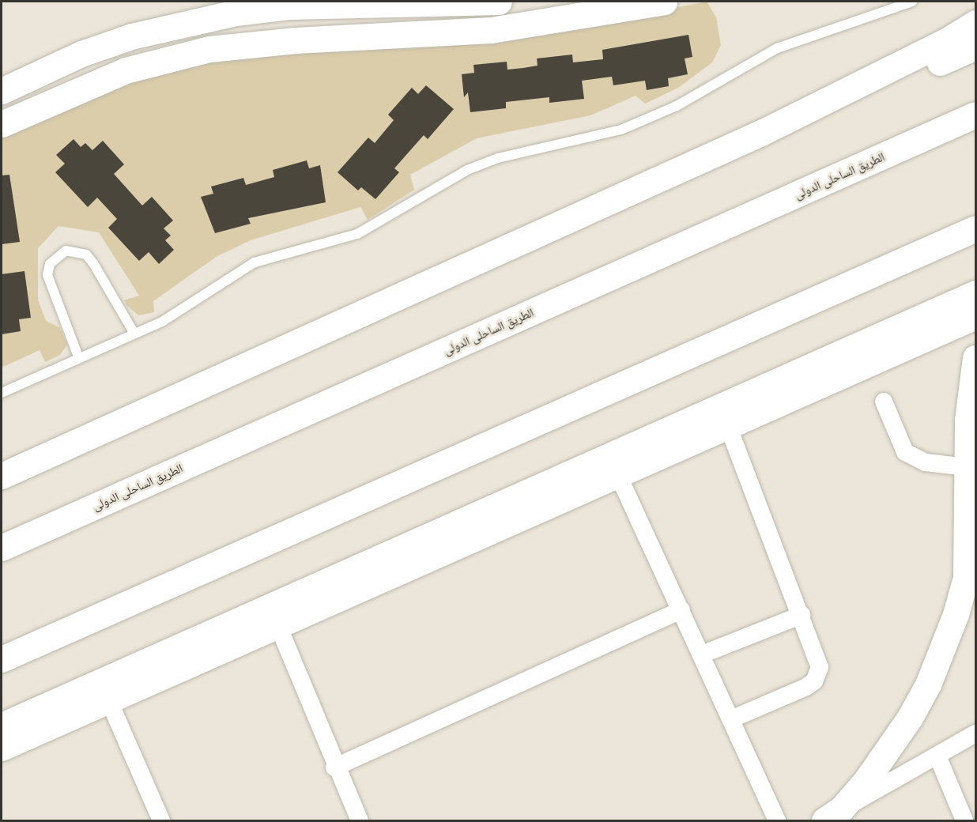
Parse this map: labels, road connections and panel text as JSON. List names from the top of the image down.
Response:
{
  "streets": {
    "main road": ["الطريق الساحلى الدولى"]
  }
}
